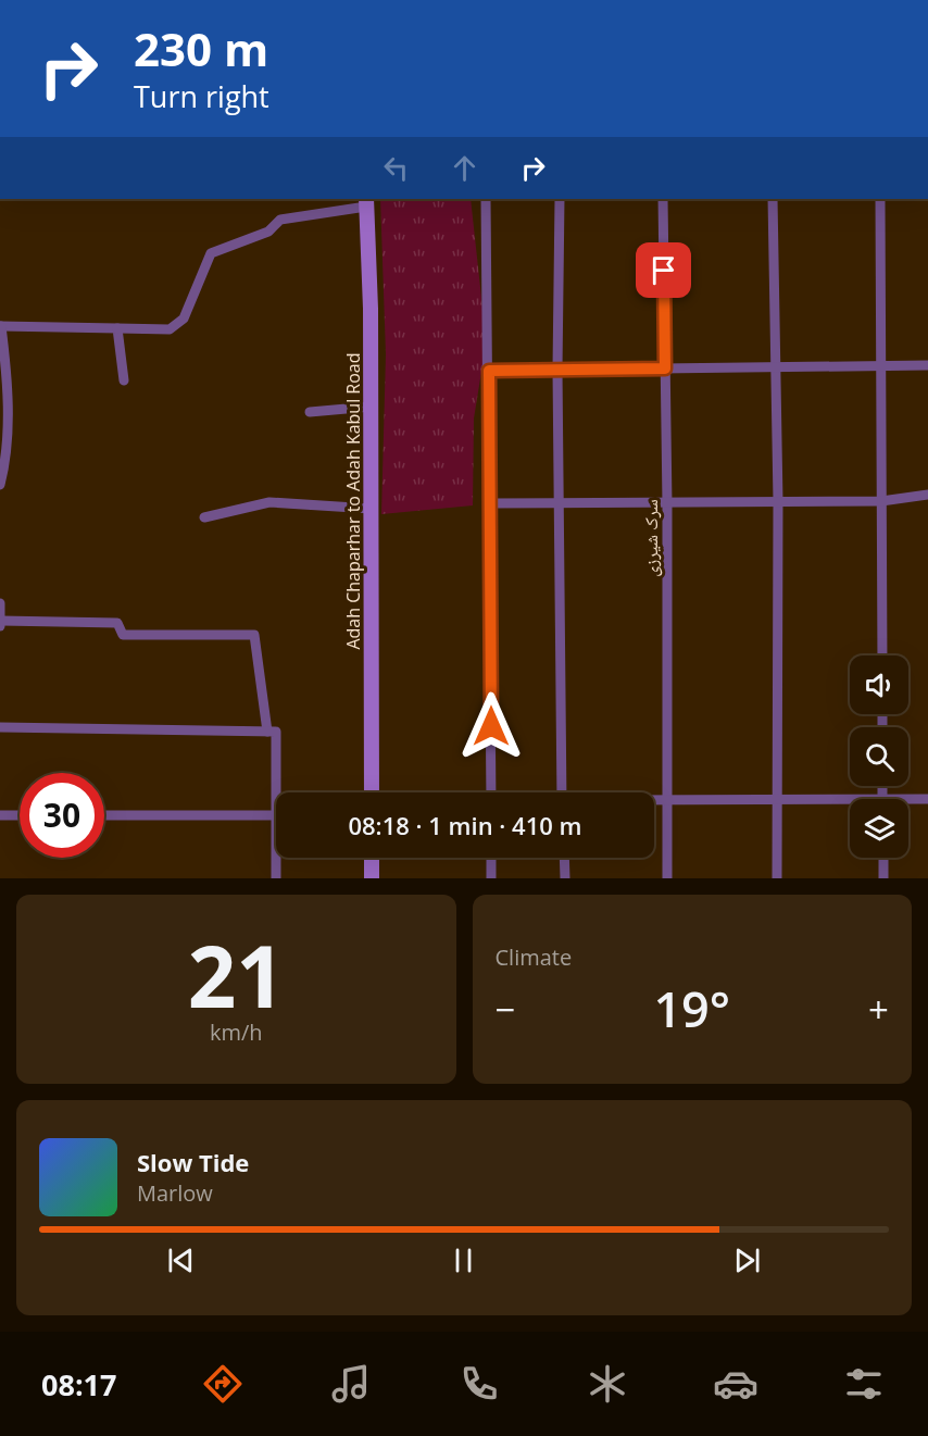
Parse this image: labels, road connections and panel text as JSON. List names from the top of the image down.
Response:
{
  "streets": {
    "main road": ["Adah Chaparhar to Adah Kabul Road"],
    "street": ["سرک شیرزی"]
  },
  "page": {
    "turn": ["230 m", "Turn right"],
    "limit": "30",
    "trip": "08:18 · 1 min · 410 m",
    "tile": [
      ["21", "km/h"],
      "Climate"
    ],
    "heat": ["−", "19°", "+"],
    "song": ["Slow Tide", "Marlow"],
    "tabs": "08:17"
  }
}
